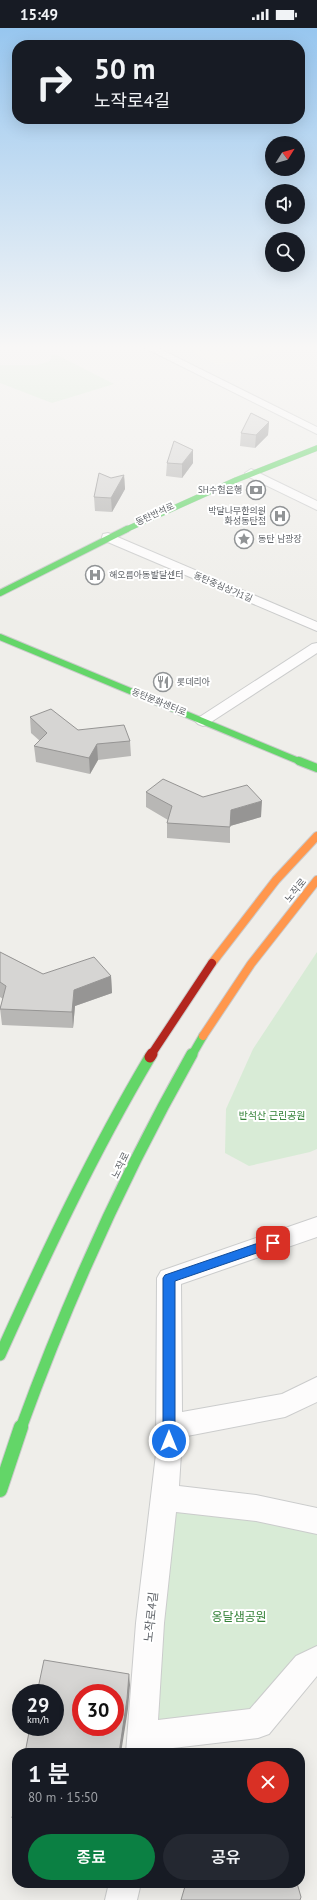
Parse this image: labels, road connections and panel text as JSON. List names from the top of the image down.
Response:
{
  "streets": {
    "street": [
      "동탄반석로",
      "동탄중심상가1길",
      "동탄문화센터로",
      "노작로",
      "노작로4길"
    ]
  },
  "crossings": [
    ["동탄반석로", "동탄중심상가1길"]
  ],
  "parks": ["반석산 근린공원", "옹달샘공원"],
  "places": {
    "bank": ["SH수협은행"],
    "hospital": ["박달나무한의원 화성동탄점", "해오름아동발달센터"],
    "place": ["동탄 남광장"],
    "restaurant": ["롯데리아"]
  },
  "north": "top right",
  "page": {
    "status": "15:49",
    "turn": ["50 m", "노작로4길"],
    "speed": "29 km/h",
    "limit": "30",
    "heading": ["1 분", "80 m · 15:50"],
    "buttons": ["종료", "공유"]
  }
}
